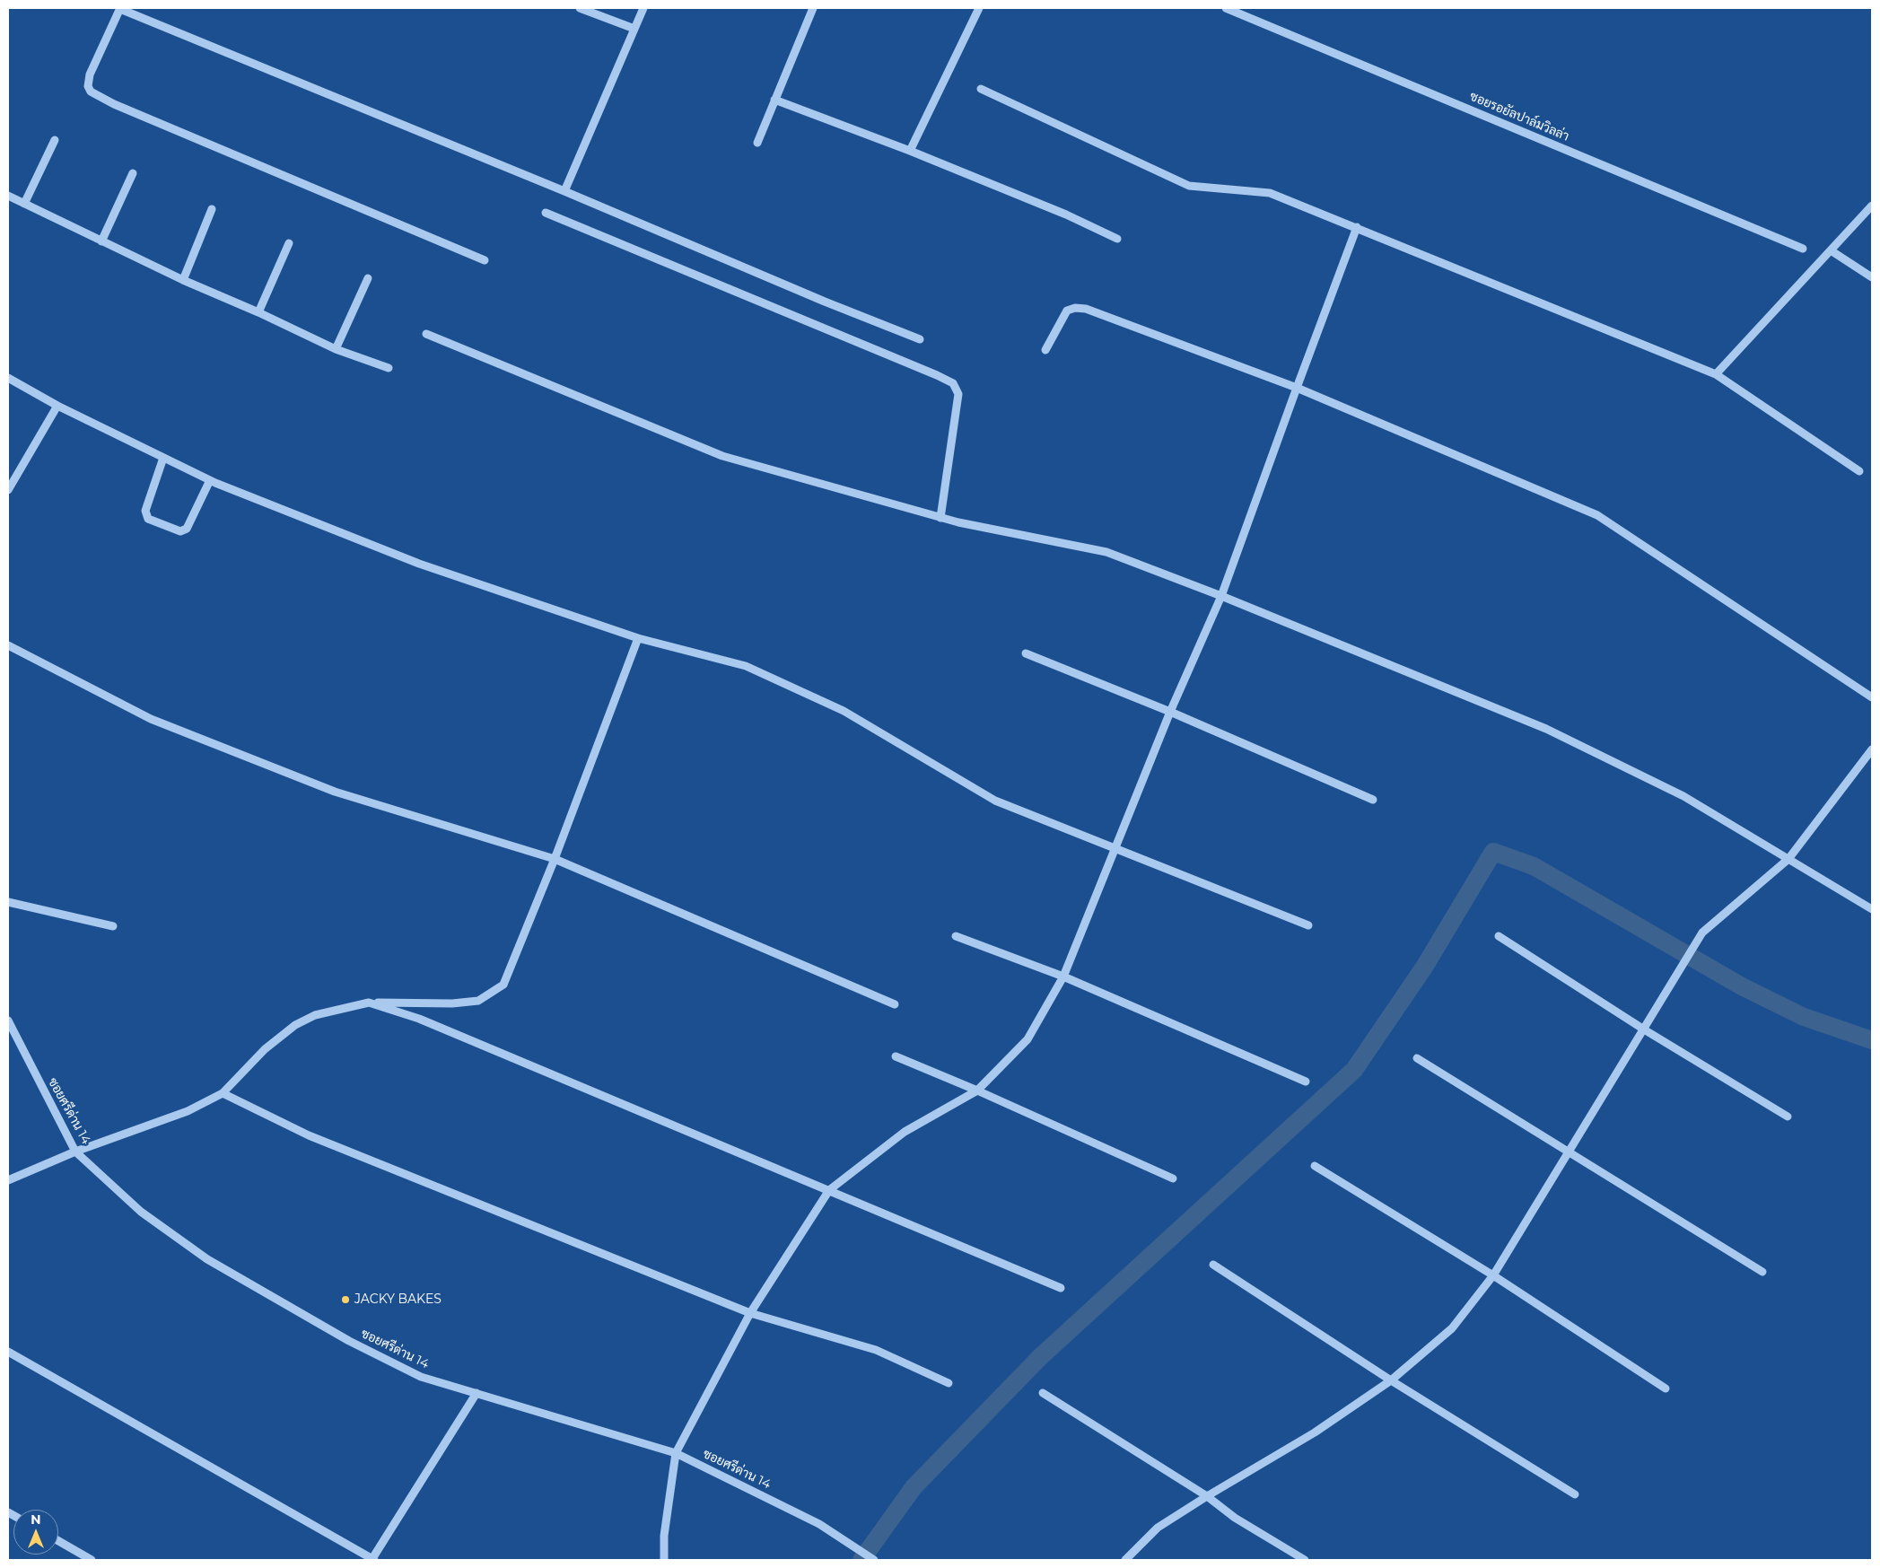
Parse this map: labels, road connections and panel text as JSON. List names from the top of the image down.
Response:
{
  "streets": {
    "street": ["ซอยรอยัลปาล์มวิลล่า", "ซอยศรีด่าน 14"]
  },
  "places": ["JACKY BAKES"],
  "north": "top"
}
